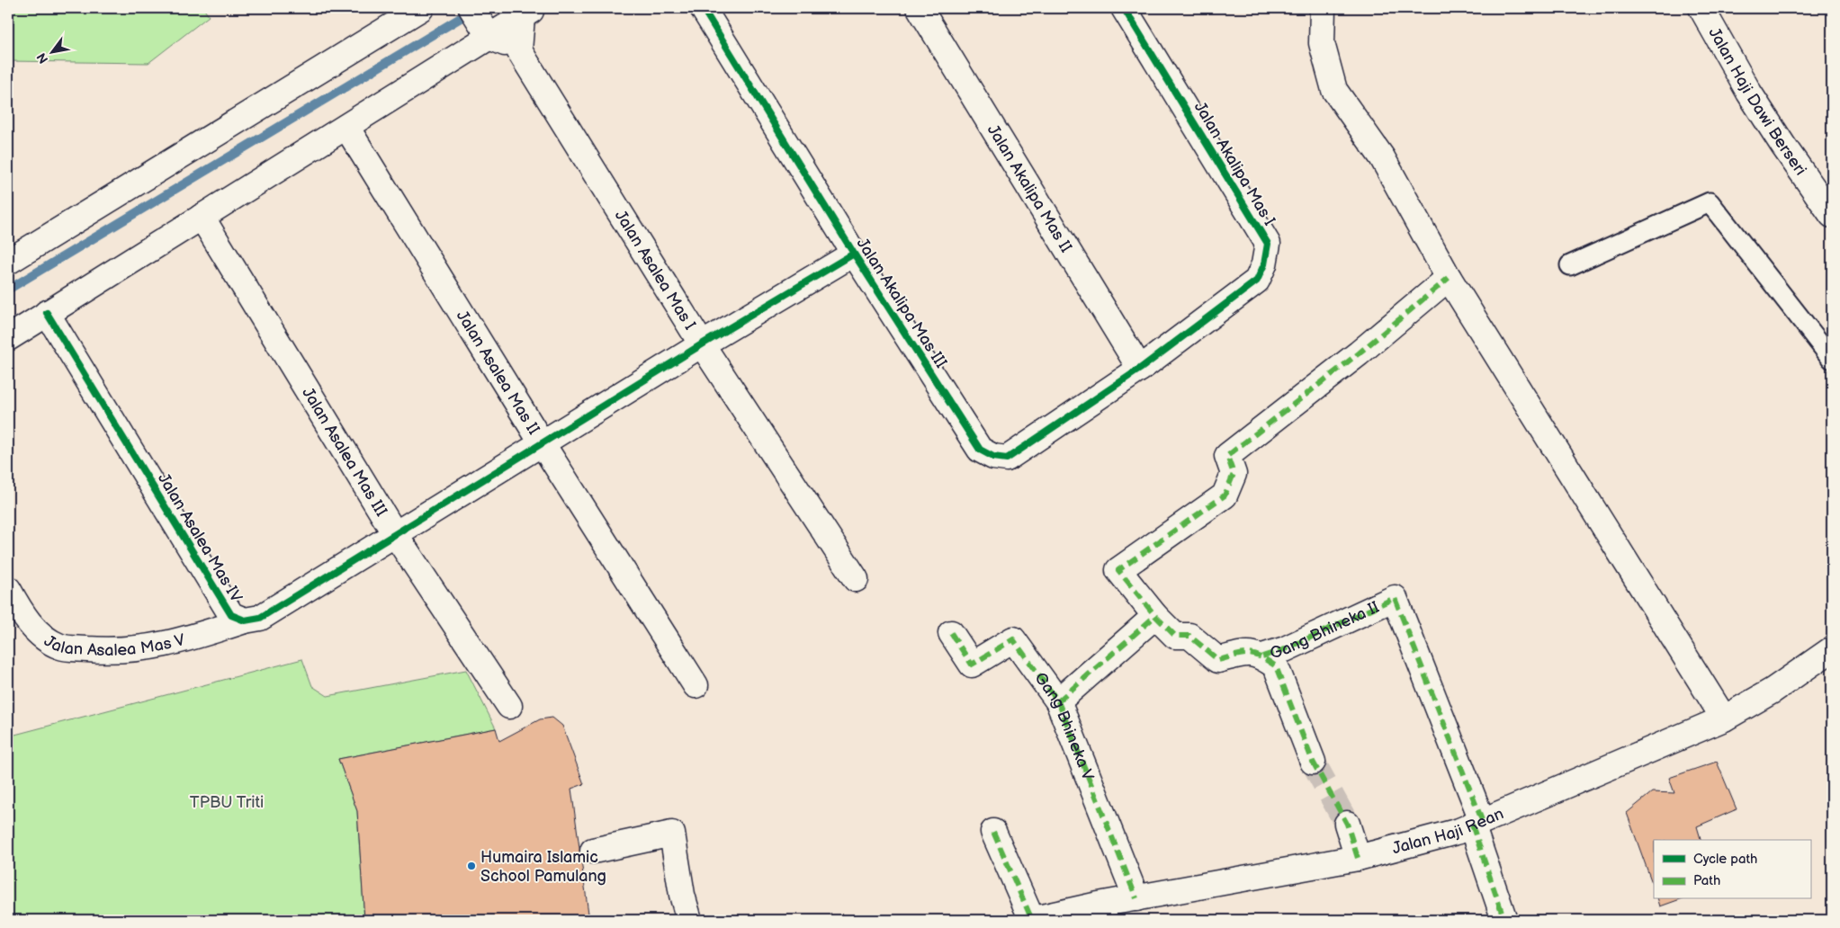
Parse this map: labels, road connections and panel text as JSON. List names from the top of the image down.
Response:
{
  "streets": {
    "street": [
      "Jalan Haji Dawi Berseri",
      "Jalan Akalipa Mas I",
      "Jalan Akalipa Mas II",
      "Jalan Asalea Mas I",
      "Jalan Akalipa Mas III",
      "Jalan Asalea Mas II",
      "Jalan Asalea Mas III",
      "Jalan Asalea Mas IV",
      "Gang Bhineka II",
      "Jalan Asalea Mas V",
      "Gang Bhineka V",
      "Jalan Haji Rean"
    ]
  },
  "crossings": [
    ["Jalan Akalipa Mas I", "Jalan Akalipa Mas II"],
    ["Jalan Akalipa Mas I", "Jalan Akalipa Mas III"],
    ["Jalan Akalipa Mas II", "Jalan Akalipa Mas III"],
    ["Jalan Asalea Mas I", "Jalan Asalea Mas IV"],
    ["Jalan Akalipa Mas III", "Jalan Asalea Mas IV"],
    ["Jalan Asalea Mas II", "Jalan Asalea Mas IV"],
    ["Jalan Asalea Mas III", "Jalan Asalea Mas IV"],
    ["Jalan Asalea Mas IV", "Jalan Asalea Mas V"],
    ["Gang Bhineka II", "Jalan Haji Rean"],
    ["Gang Bhineka V", "Jalan Haji Rean"]
  ],
  "parks": ["TPBU Triti"],
  "places": ["Humaira Islamic School Pamulang"],
  "legend": ["Cycle path", "Path"],
  "north": "bottom left"
}
